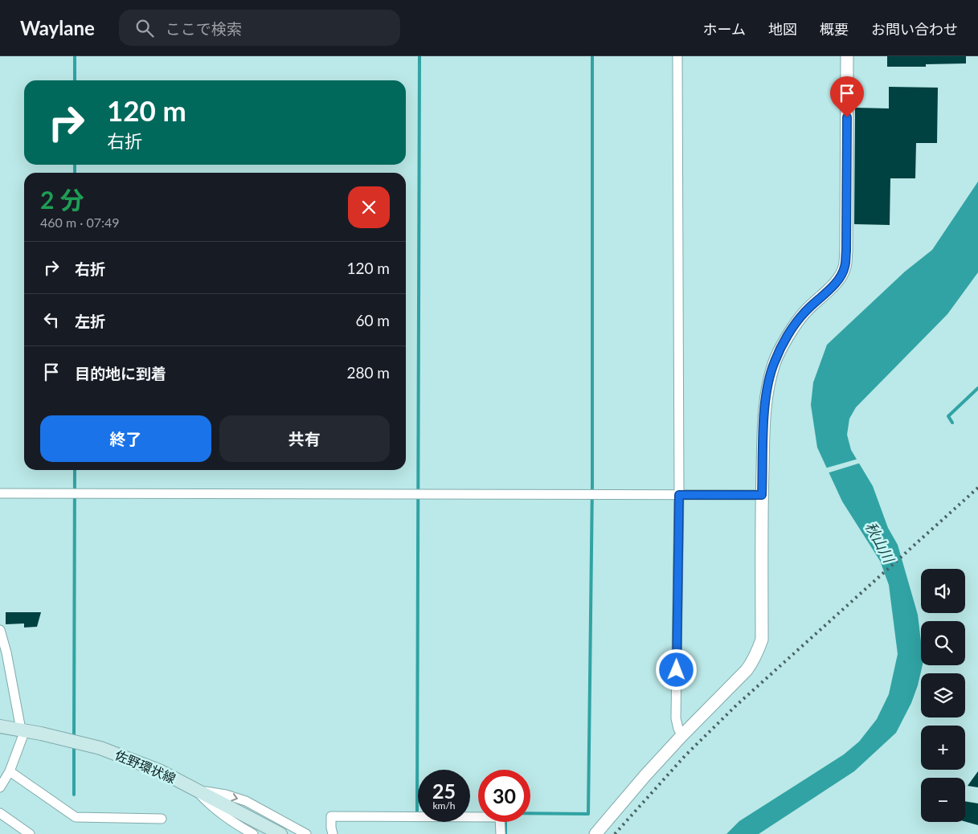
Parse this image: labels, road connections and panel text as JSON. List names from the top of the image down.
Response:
{
  "streets": {
    "main road": ["佐野環状線"]
  },
  "water": ["秋山川"],
  "page": {
    "header": "Waylane",
    "search": "ここで検索",
    "nav": [
      "ホーム",
      "地図",
      "概要",
      "お問い合わせ"
    ],
    "turn": ["120 m", "右折"],
    "heading": ["2 分", "460 m · 07:49"],
    "list": [
      {
        "name": "右折",
        "value": "120 m"
      },
      {
        "name": "左折",
        "value": "60 m"
      },
      {
        "name": "目的地に到着",
        "value": "280 m"
      }
    ],
    "buttons": ["終了", "共有"],
    "map_buttons": ["+", "−"],
    "speed": "25 km/h",
    "limit": "30"
  }
}
